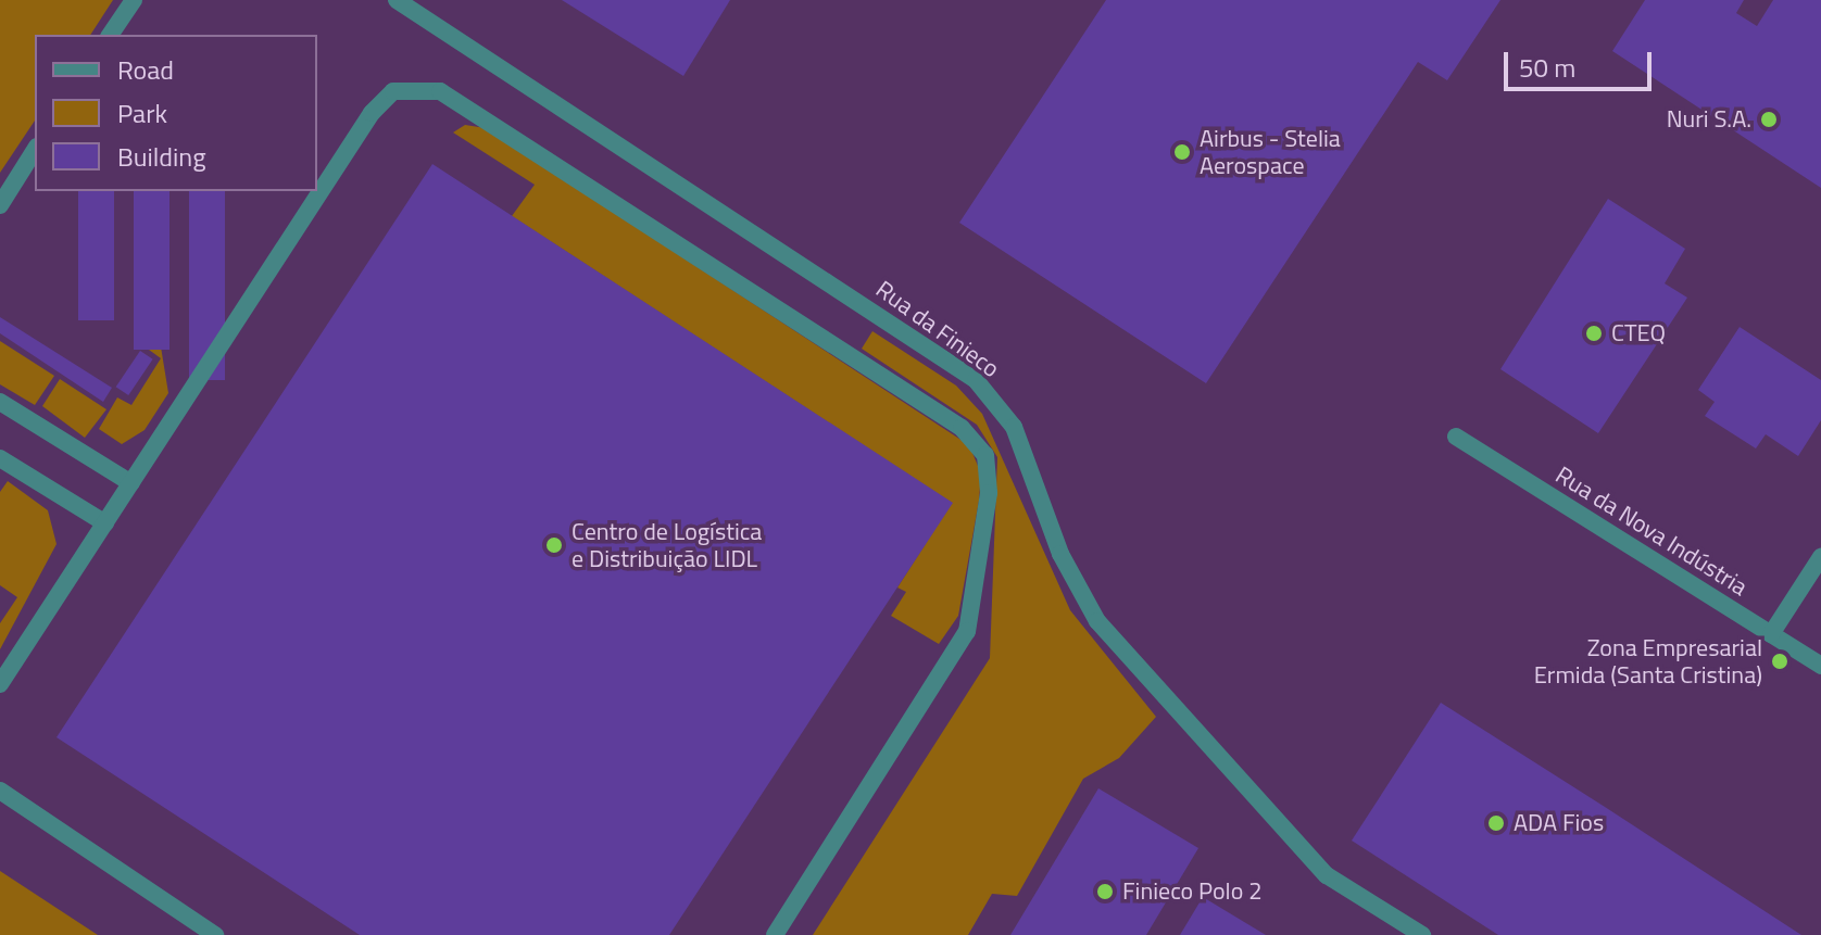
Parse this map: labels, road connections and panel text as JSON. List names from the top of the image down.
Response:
{
  "streets": {
    "street": ["Rua da Finieco", "Rua da Nova Indústria"]
  },
  "places": [
    "Nuri S.A.",
    "Airbus - Stelia Aerospace",
    "CTEQ",
    "Centro de Logística e Distribuição LIDL",
    "Zona Empresarial Ermida (Santa Cristina)",
    "ADA Fios",
    "Finieco Polo 2"
  ],
  "legend": ["Road", "Park", "Building"],
  "scale_bar": "50 m"
}
